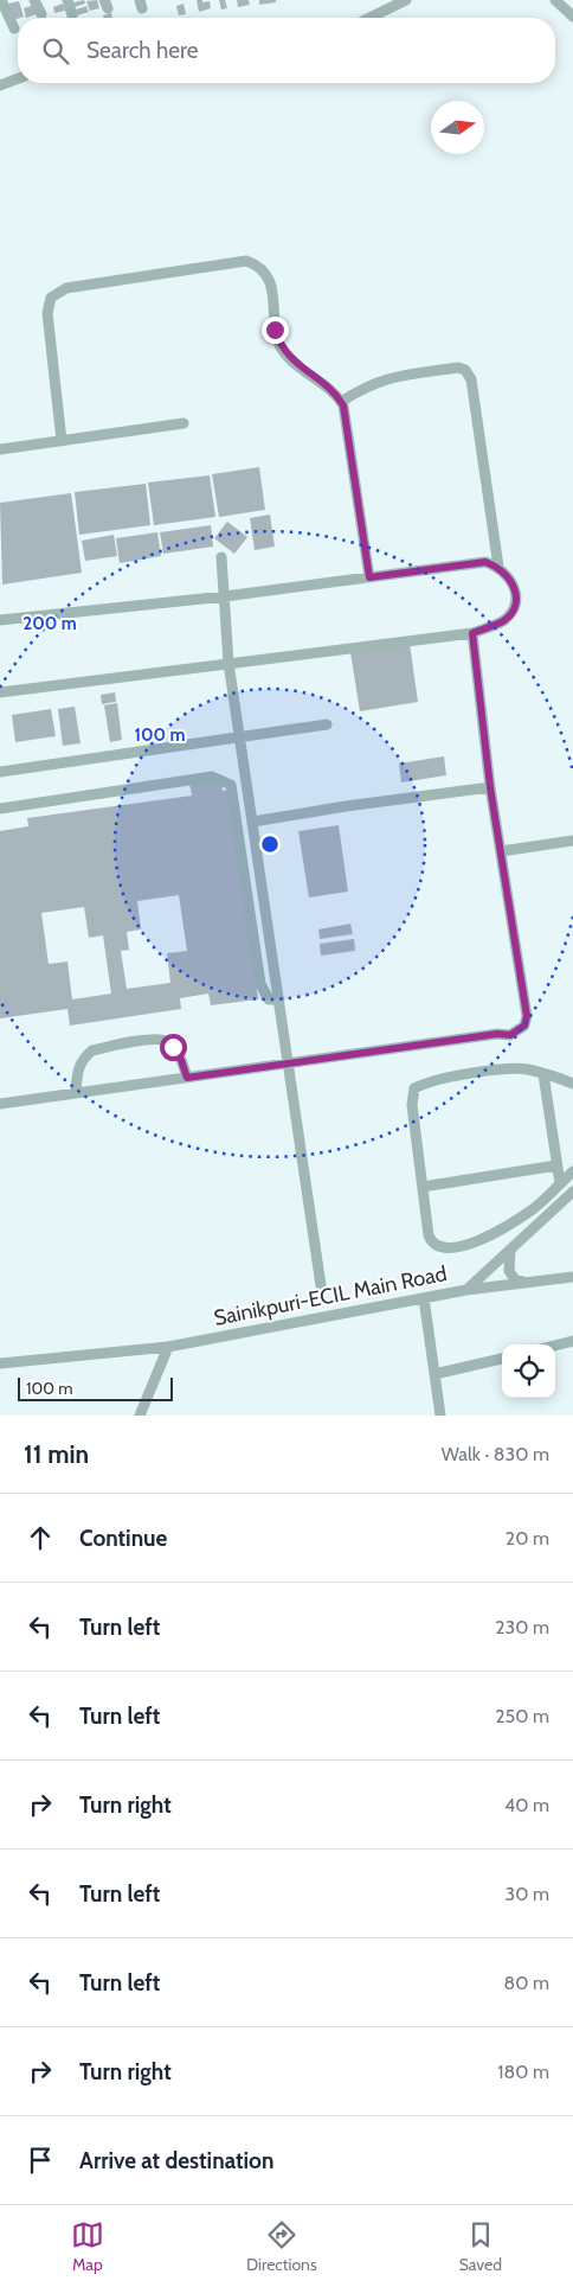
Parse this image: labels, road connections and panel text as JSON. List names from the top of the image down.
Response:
{
  "streets": {
    "street": ["Sainikpuri-ECIL Main Road"]
  },
  "scale_bar": "100 m",
  "north": "right",
  "page": {
    "search": "Search here",
    "scale": "100 m",
    "heading": ["11 min", "Walk · 830 m"],
    "list": [
      ["Continue", "20 m"],
      ["Turn left", "230 m"],
      ["Turn left", "250 m"],
      ["Turn right", "40 m"],
      ["Turn left", "30 m"],
      ["Turn left", "80 m"],
      ["Turn right", "180 m"],
      "Arrive at destination"
    ],
    "nav": ["Map", "Directions", "Saved"]
  },
  "rings": ["200 m", "100 m"]
}
